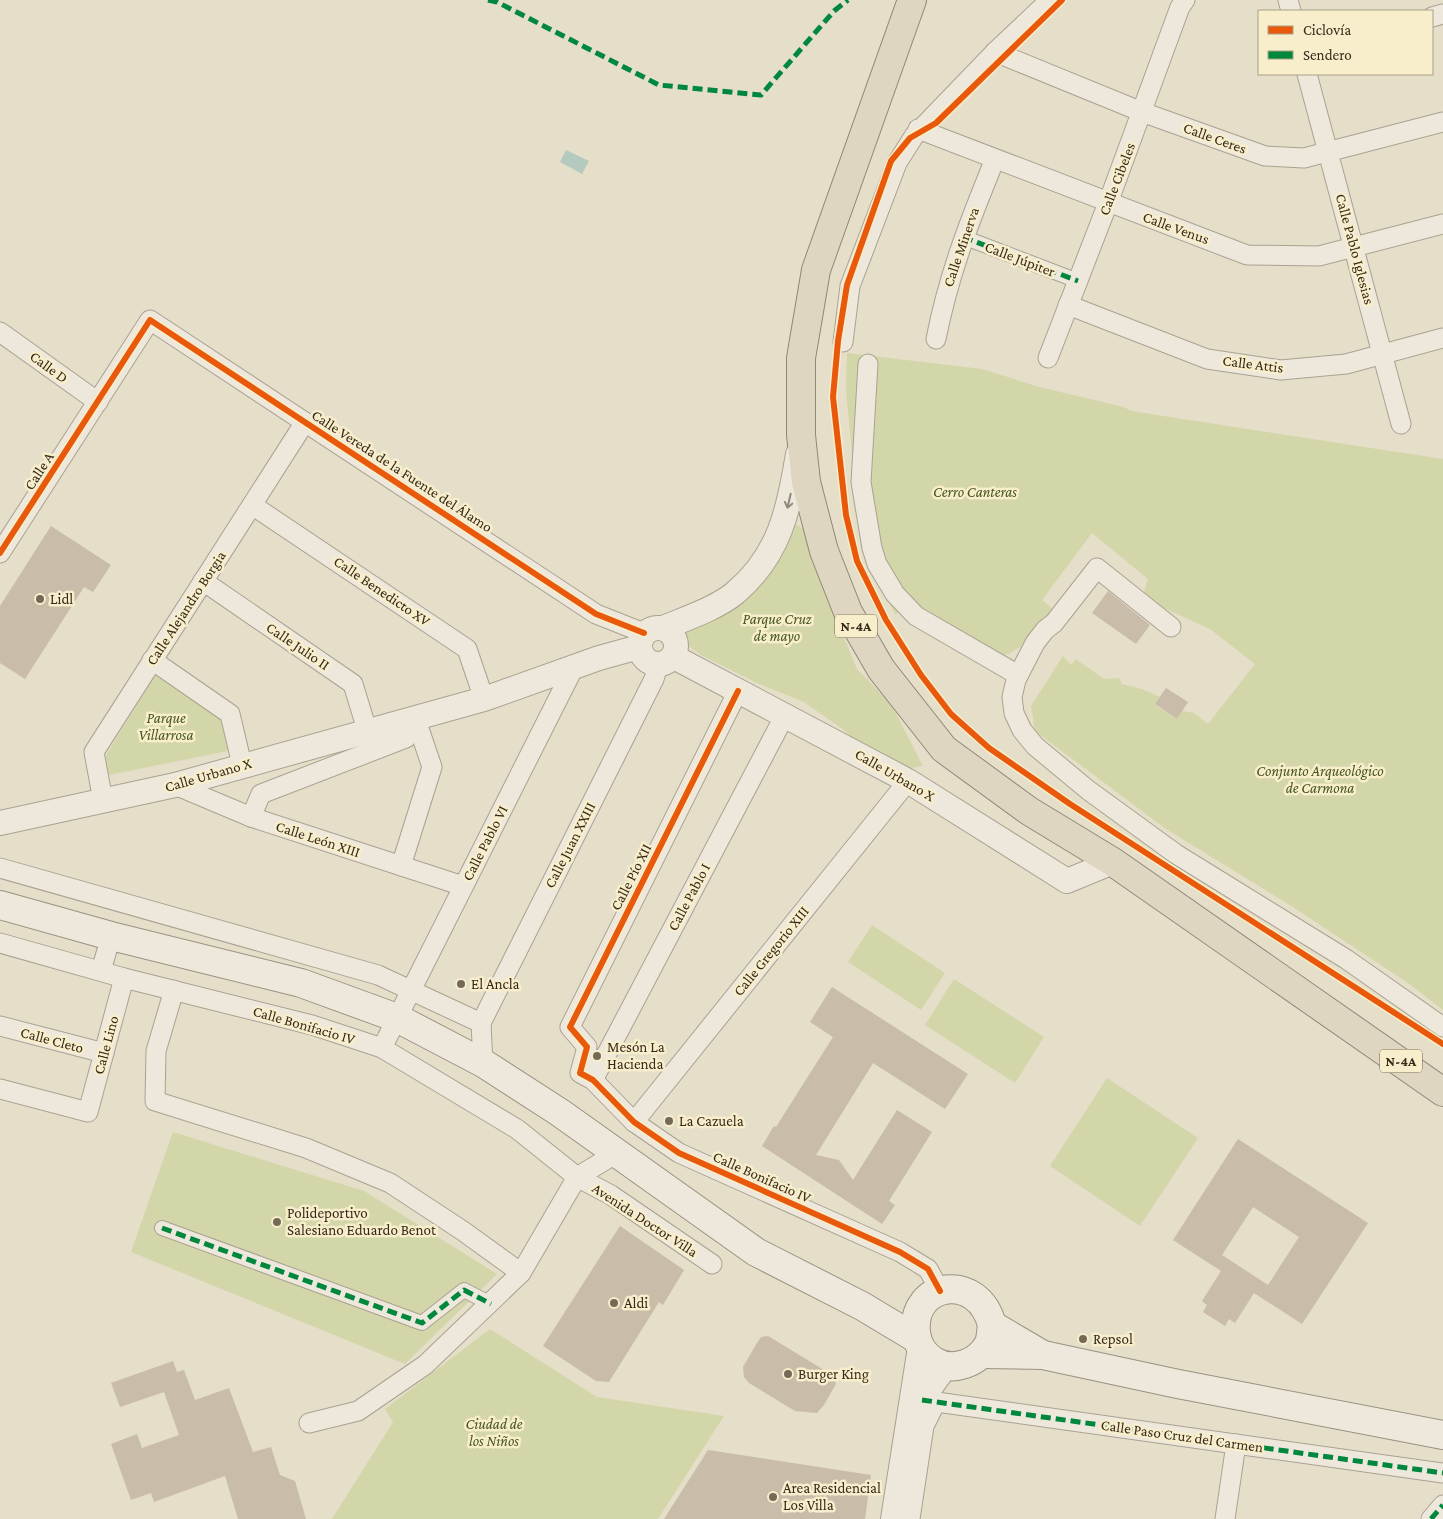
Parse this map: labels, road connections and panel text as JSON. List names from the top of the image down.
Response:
{
  "streets": {
    "highway": ["N-4A"],
    "street": [
      "Calle Ceres",
      "Calle Cibeles",
      "Calle Venus",
      "Calle Minerva",
      "Calle Pablo Iglesias",
      "Calle Júpiter",
      "Calle Attis",
      "Calle D",
      "Calle A",
      "Calle Vereda de la Fuente del Álamo",
      "Calle Benedicto XV",
      "Calle Alejandro Borgia",
      "Calle Julio II",
      "Calle Urbano X",
      "Calle León XIII",
      "Calle Pablo VI",
      "Calle Juan XXIII",
      "Calle Pío XII",
      "Calle Pablo I",
      "Calle Gregorio XIII",
      "Calle Bonifacio IV",
      "Calle Cleto",
      "Calle Lino",
      "Avenida Doctor Villa",
      "Calle Paso Cruz del Carmen"
    ]
  },
  "crossings": [
    ["Calle Ceres", "Calle Cibeles"],
    ["Calle Ceres", "Calle Pablo Iglesias"],
    ["Calle Cibeles", "Calle Venus"],
    ["Calle Cibeles", "Calle Júpiter"],
    ["Calle Cibeles", "Calle Attis"],
    ["Calle Venus", "Calle Minerva"],
    ["Calle Venus", "Calle Pablo Iglesias"],
    ["Calle Minerva", "Calle Júpiter"],
    ["Calle Pablo Iglesias", "Calle Attis"],
    ["Calle D", "Calle A"],
    ["Calle A", "Calle Vereda de la Fuente del Álamo"],
    ["Calle Vereda de la Fuente del Álamo", "Calle Alejandro Borgia"],
    ["Calle Vereda de la Fuente del Álamo", "Calle Urbano X"],
    ["Calle Benedicto XV", "Calle Alejandro Borgia"],
    ["Calle Benedicto XV", "Calle Urbano X"],
    ["Calle Alejandro Borgia", "Calle Julio II"],
    ["Calle Alejandro Borgia", "Calle Urbano X"],
    ["N-4A", "Calle Urbano X"],
    ["Calle Julio II", "Calle Urbano X"],
    ["Calle Urbano X", "Calle León XIII"],
    ["Calle Urbano X", "Calle Pablo VI"],
    ["Calle Urbano X", "Calle Juan XXIII"],
    ["Calle Urbano X", "Calle Pío XII"],
    ["Calle Urbano X", "Calle Pablo I"],
    ["Calle Urbano X", "Calle Gregorio XIII"],
    ["Calle León XIII", "Calle Pablo VI"],
    ["Calle Pablo VI", "Calle Bonifacio IV"],
    ["Calle Pío XII", "Calle Pablo I"],
    ["Calle Pío XII", "Calle Bonifacio IV"],
    ["Calle Pablo I", "Calle Bonifacio IV"],
    ["Calle Gregorio XIII", "Calle Bonifacio IV"],
    ["Calle Bonifacio IV", "Calle Lino"],
    ["Calle Bonifacio IV", "Avenida Doctor Villa"],
    ["Calle Cleto", "Calle Lino"]
  ],
  "parks": [
    "Cerro Canteras",
    "Parque Cruz de mayo",
    "Parque Villarrosa",
    "Conjunto Arqueológico de Carmona",
    "Ciudad de los Niños"
  ],
  "places": [
    "Lidl",
    "El Ancla",
    "Mesón La Hacienda",
    "La Cazuela",
    "Polideportivo Salesiano Eduardo Benot",
    "Aldi",
    "Repsol",
    "Burger King",
    "Area Residencial Los Villa"
  ],
  "legend": ["Ciclovía", "Sendero"]
}
